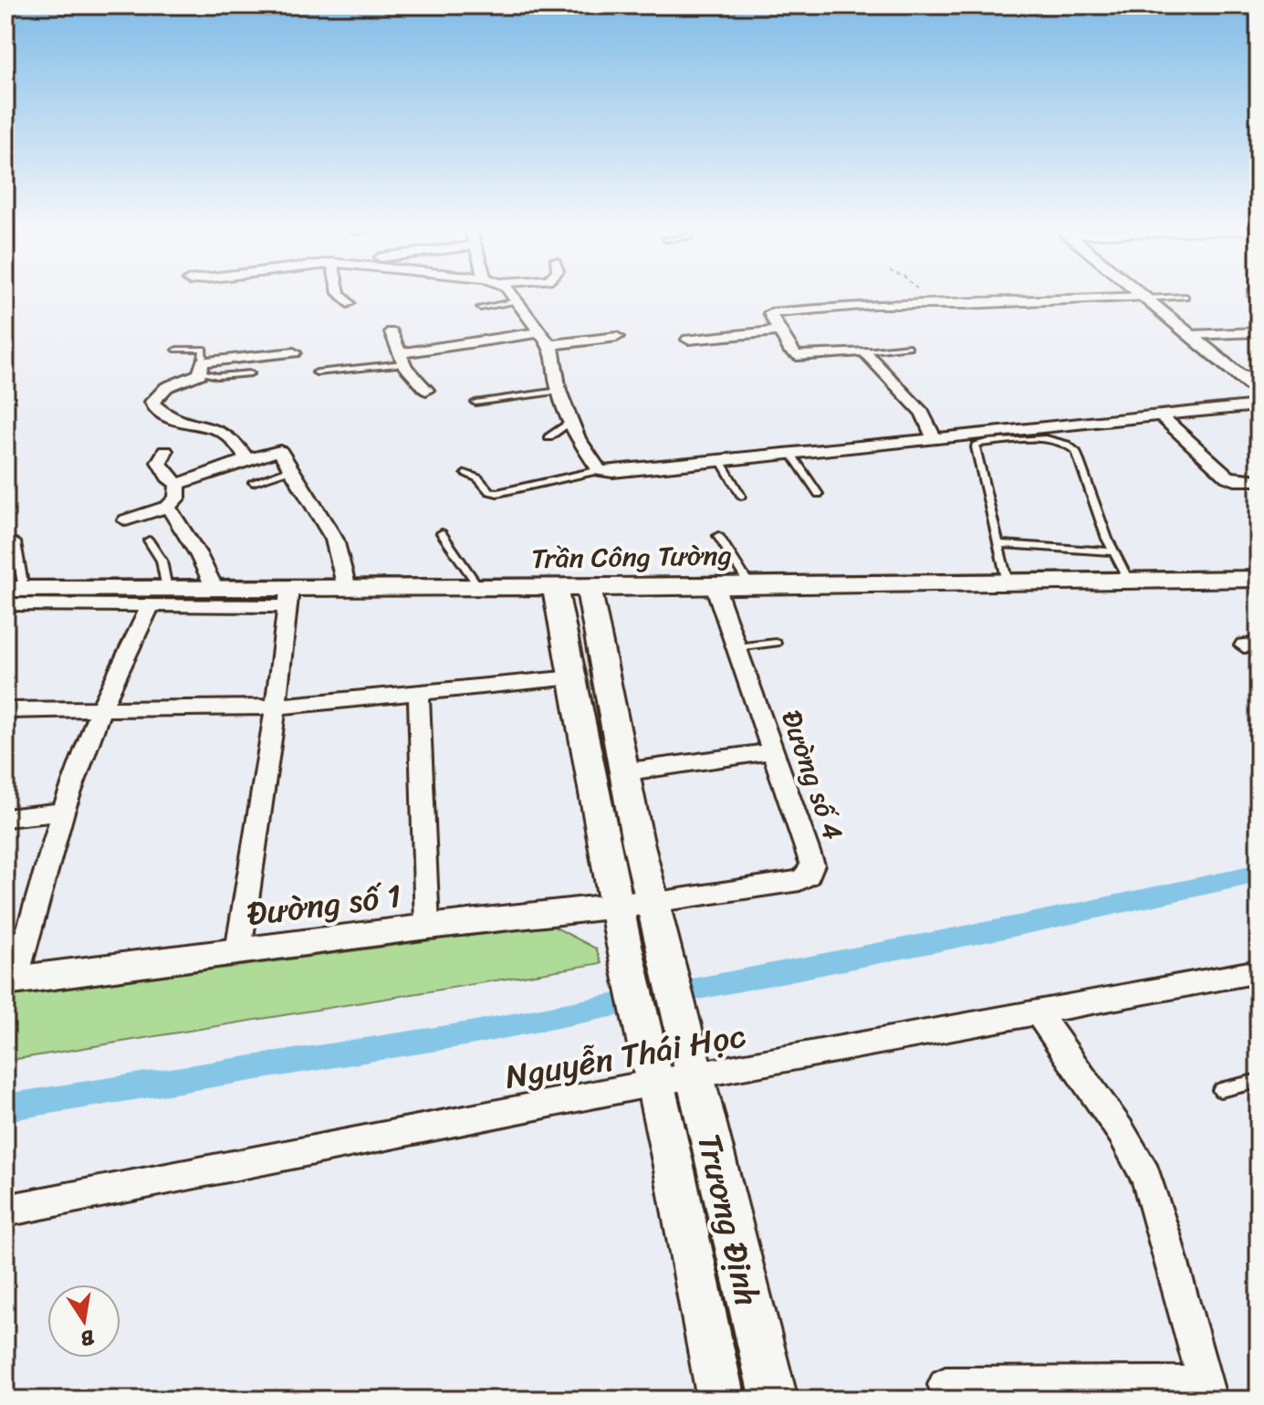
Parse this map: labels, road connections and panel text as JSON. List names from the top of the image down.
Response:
{
  "streets": {
    "main road": ["Trần Công Tường", "Trương Định"],
    "street": ["Đường số 4", "Đường số 1", "Nguyễn Thái Học"]
  },
  "crossings": [
    ["Trần Công Tường", "Đường số 4"],
    ["Đường số 4", "Đường số 1"],
    ["Nguyễn Thái Học", "Trương Định"]
  ],
  "north": "bottom"
}
